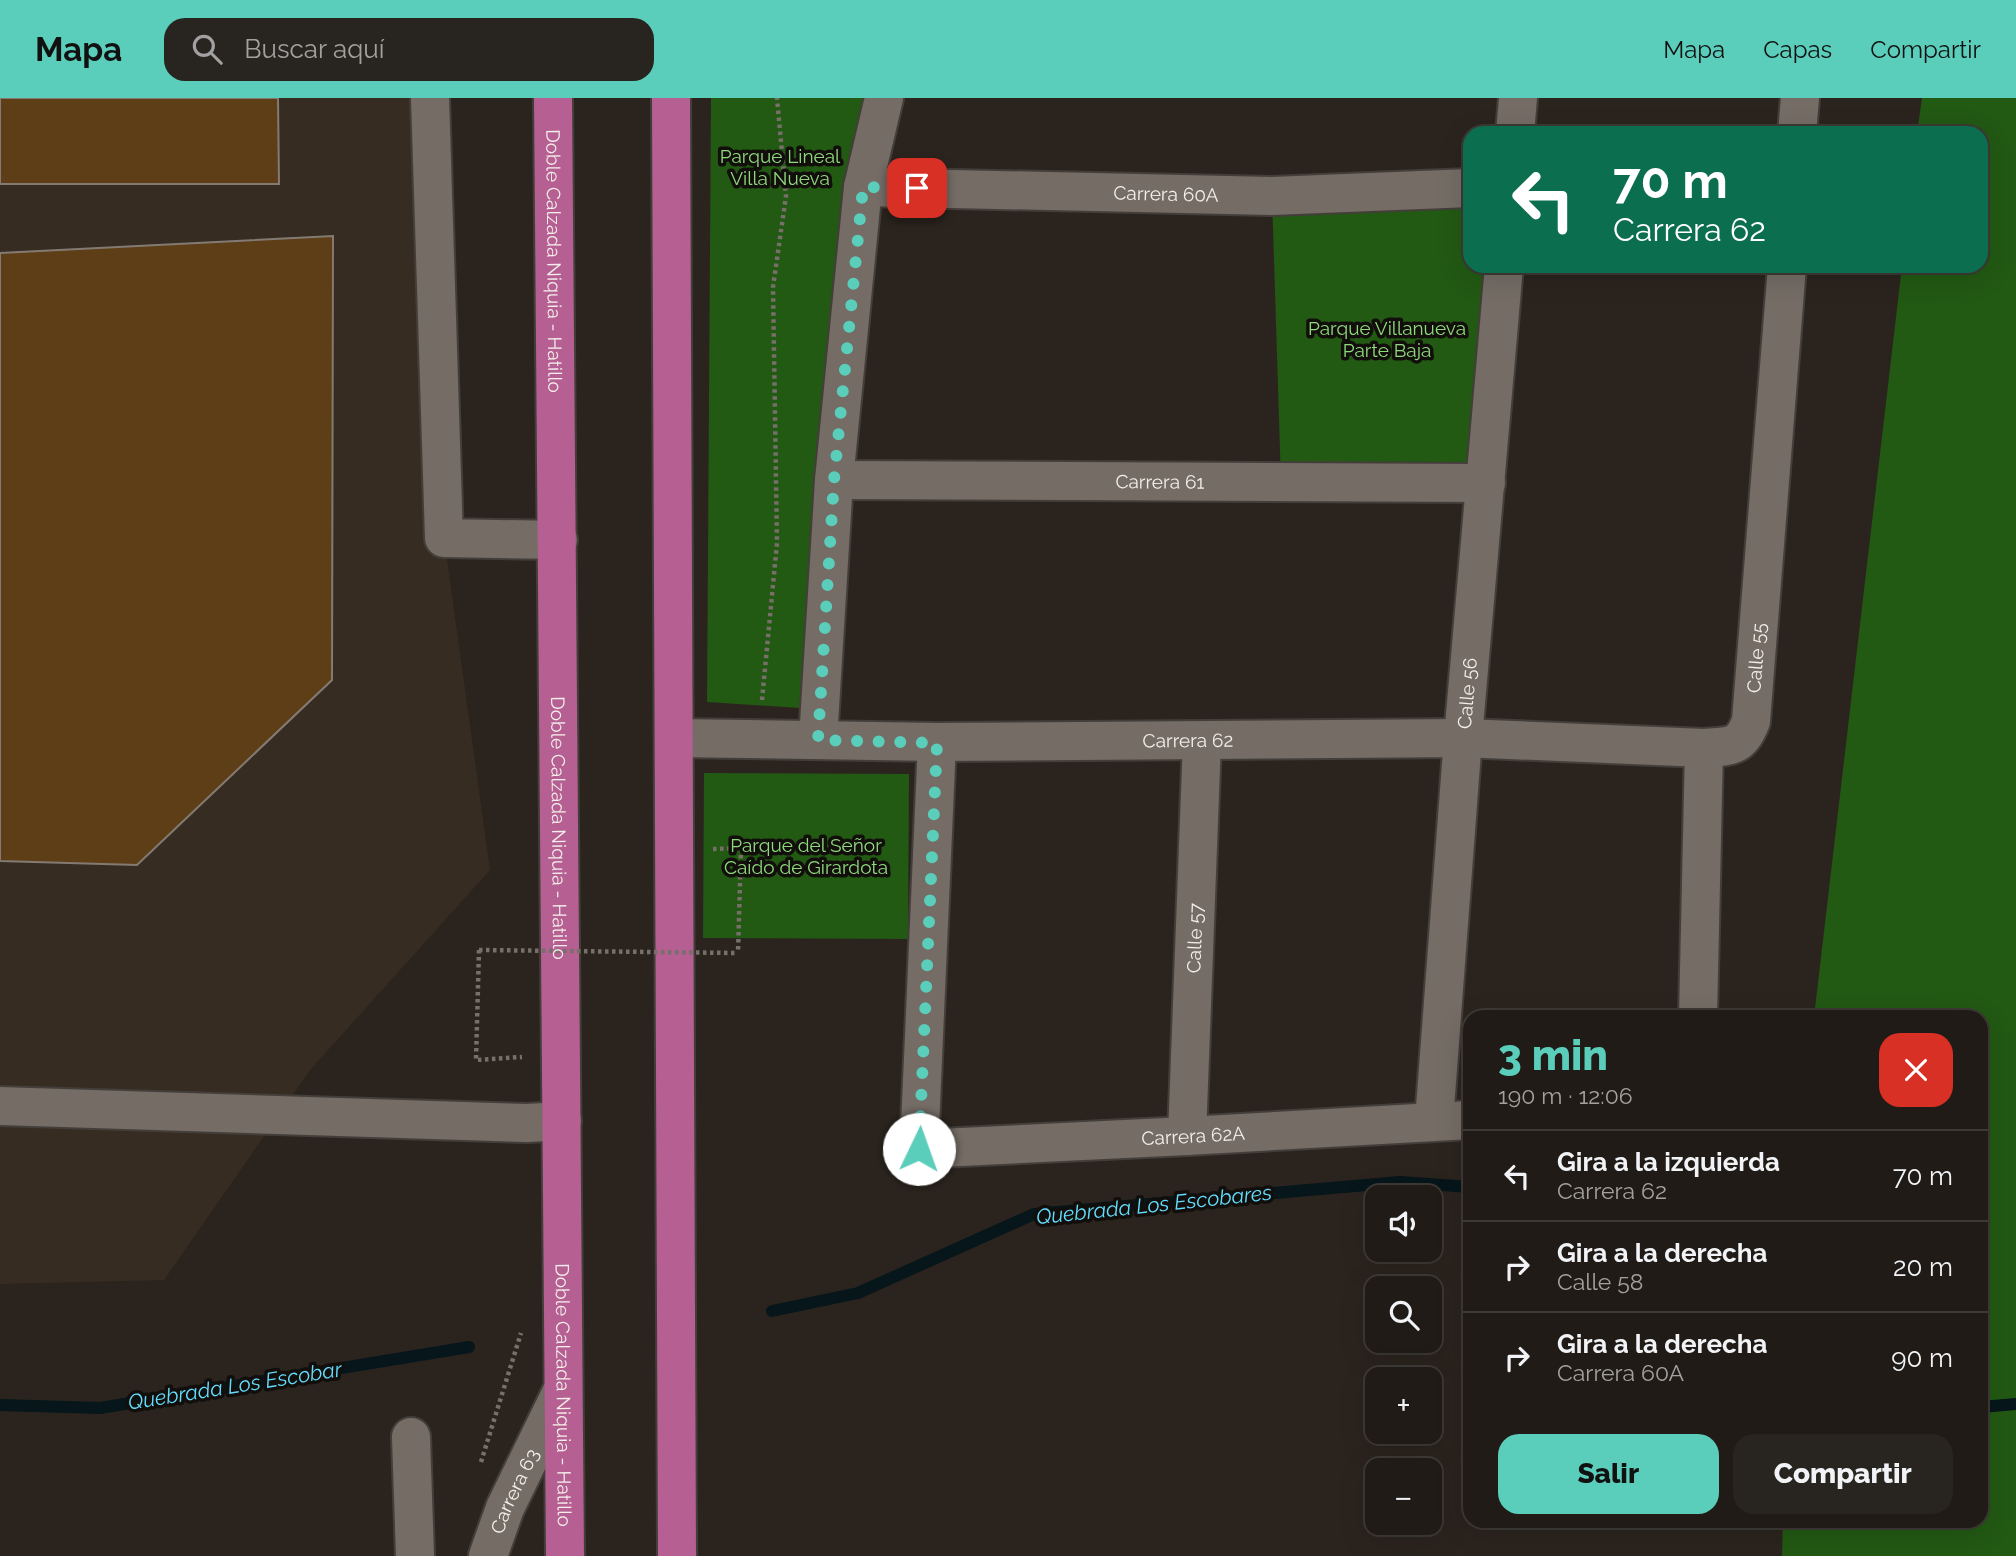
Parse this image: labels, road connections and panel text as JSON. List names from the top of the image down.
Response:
{
  "streets": {
    "highway": ["Doble Calzada Niquia - Hatillo"],
    "street": [
      "Carrera 60A",
      "Carrera 61",
      "Calle 55",
      "Calle 56",
      "Carrera 62",
      "Calle 57",
      "Carrera 62A",
      "Carrera 63"
    ]
  },
  "crossings": [
    ["Doble Calzada Niquia - Hatillo", "Carrera 63"],
    ["Carrera 61", "Calle 56"],
    ["Calle 55", "Carrera 62"],
    ["Calle 56", "Carrera 62"],
    ["Calle 56", "Carrera 62A"],
    ["Carrera 62", "Calle 57"],
    ["Carrera 62", "Carrera 62A"],
    ["Calle 57", "Carrera 62A"]
  ],
  "water": ["Quebrada Los Escobares", "Quebrada Los Escobar"],
  "parks": ["Parque Lineal Villa Nueva", "Parque Villanueva Parte Baja", "Parque del Señor Caído de Girardota"],
  "page": {
    "header": "Mapa",
    "search": "Buscar aquí",
    "nav": ["Mapa", "Capas", "Compartir"],
    "turn": ["70 m", "Carrera 62"],
    "heading": ["3 min", "190 m · 12:06"],
    "list": [
      {
        "name": "Gira a la izquierda",
        "note": "Carrera 62",
        "value": "70 m"
      },
      {
        "name": "Gira a la derecha",
        "note": "Calle 58",
        "value": "20 m"
      },
      {
        "name": "Gira a la derecha",
        "note": "Carrera 60A",
        "value": "90 m"
      }
    ],
    "map_buttons": ["+", "−"],
    "buttons": ["Salir", "Compartir"]
  }
}
